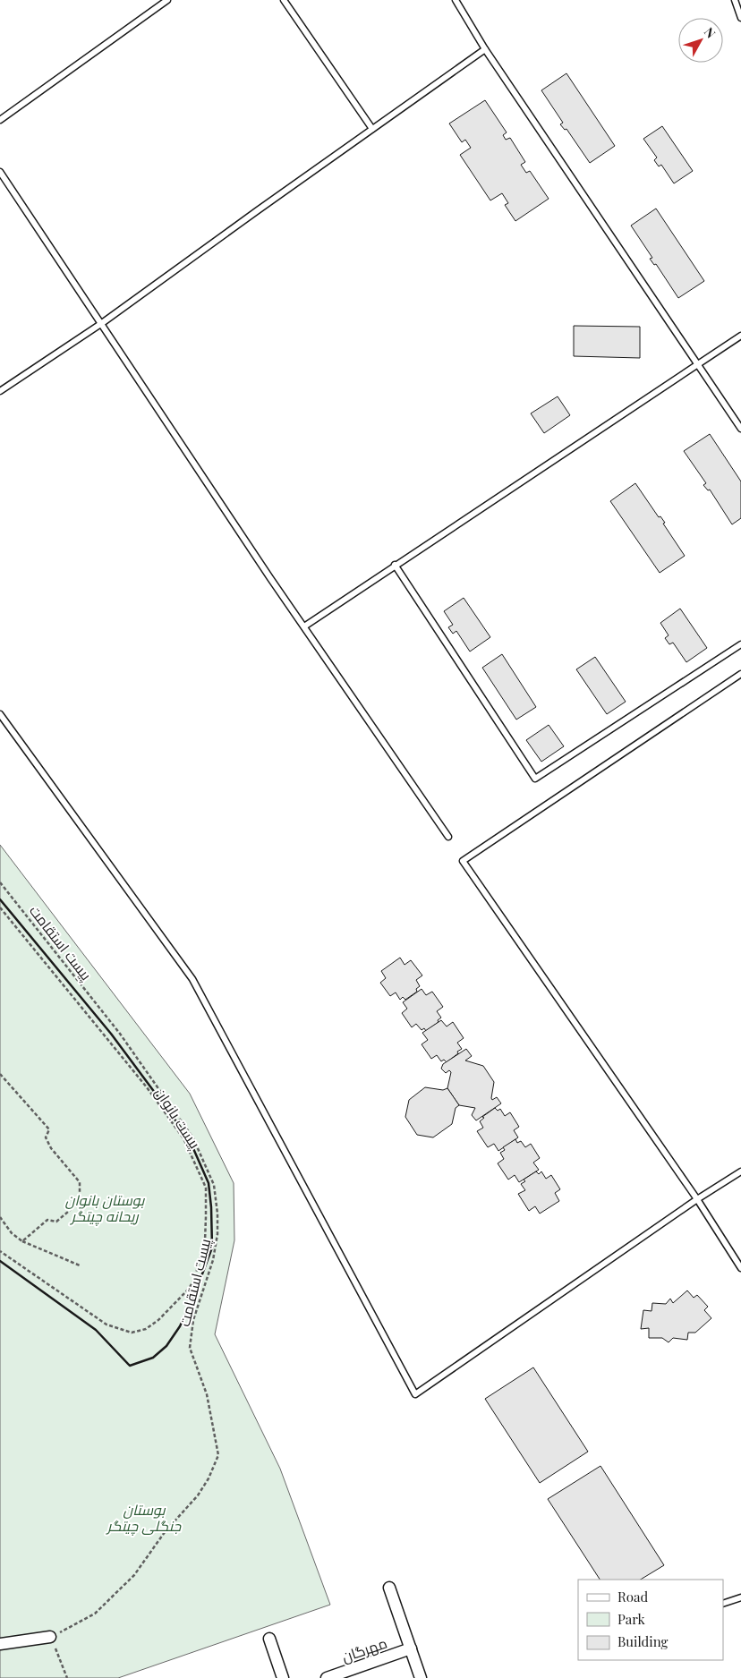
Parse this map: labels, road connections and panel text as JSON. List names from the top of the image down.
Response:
{
  "streets": {
    "street": ["مهرگان"],
    "path": ["پیست استقامت", "پیست بانوان"]
  },
  "parks": ["بوستان بانوان ریحانه چیتگر", "بوستان جنگلی چیتگر"],
  "legend": ["Road", "Park", "Building"],
  "north": "top right"
}
